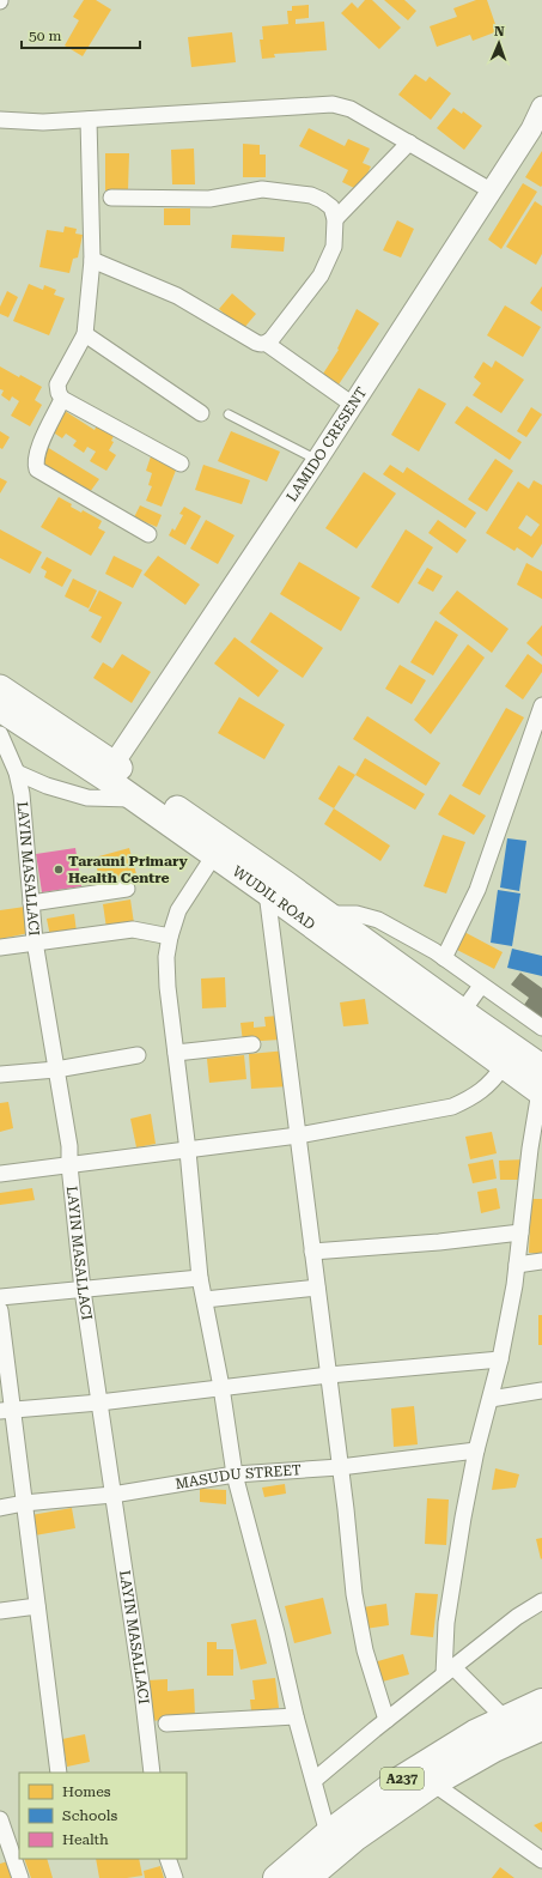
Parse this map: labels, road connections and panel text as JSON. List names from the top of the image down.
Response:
{
  "streets": {
    "highway": ["A237"],
    "main road": ["WUDIL ROAD"],
    "street": ["LAMIDO CRESENT", "LAYIN MASALLACI", "MASUDU STREET"]
  },
  "crossings": [
    ["LAMIDO CRESENT", "WUDIL ROAD"],
    ["LAYIN MASALLACI", "MASUDU STREET"]
  ],
  "places": ["Tarauni Primary Health Centre"],
  "legend": ["Homes", "Schools", "Health"],
  "scale_bar": "50 m",
  "north": "top"
}
